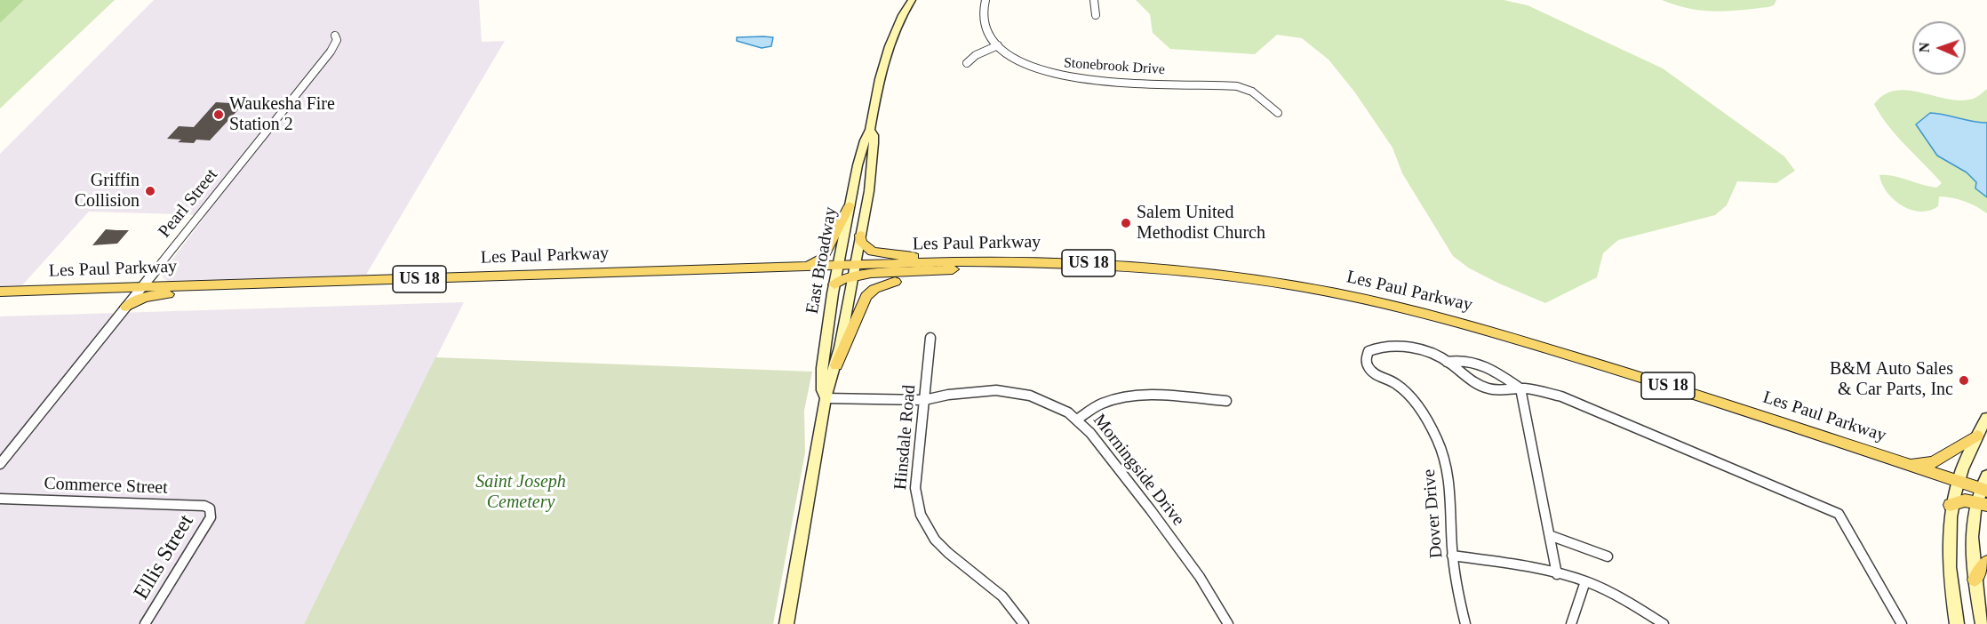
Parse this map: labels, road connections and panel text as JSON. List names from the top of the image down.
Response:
{
  "streets": {
    "main road": ["Les Paul Parkway", "East Broadway", "US 18"],
    "street": [
      "Stonebrook Drive",
      "Pearl Street",
      "Hinsdale Road",
      "Morningside Drive",
      "Commerce Street",
      "Dover Drive",
      "Ellis Street"
    ]
  },
  "crossings": [
    ["Pearl Street", "Les Paul Parkway"],
    ["Les Paul Parkway", "East Broadway"],
    ["East Broadway", "Morningside Drive"],
    ["Hinsdale Road", "Morningside Drive"],
    ["Commerce Street", "Ellis Street"]
  ],
  "parks": ["Saint Joseph Cemetery"],
  "places": [
    "Waukesha Fire Station 2",
    "Griffin Collision",
    "Salem United Methodist Church",
    "B&M Auto Sales & Car Parts, Inc"
  ],
  "north": "left"
}
